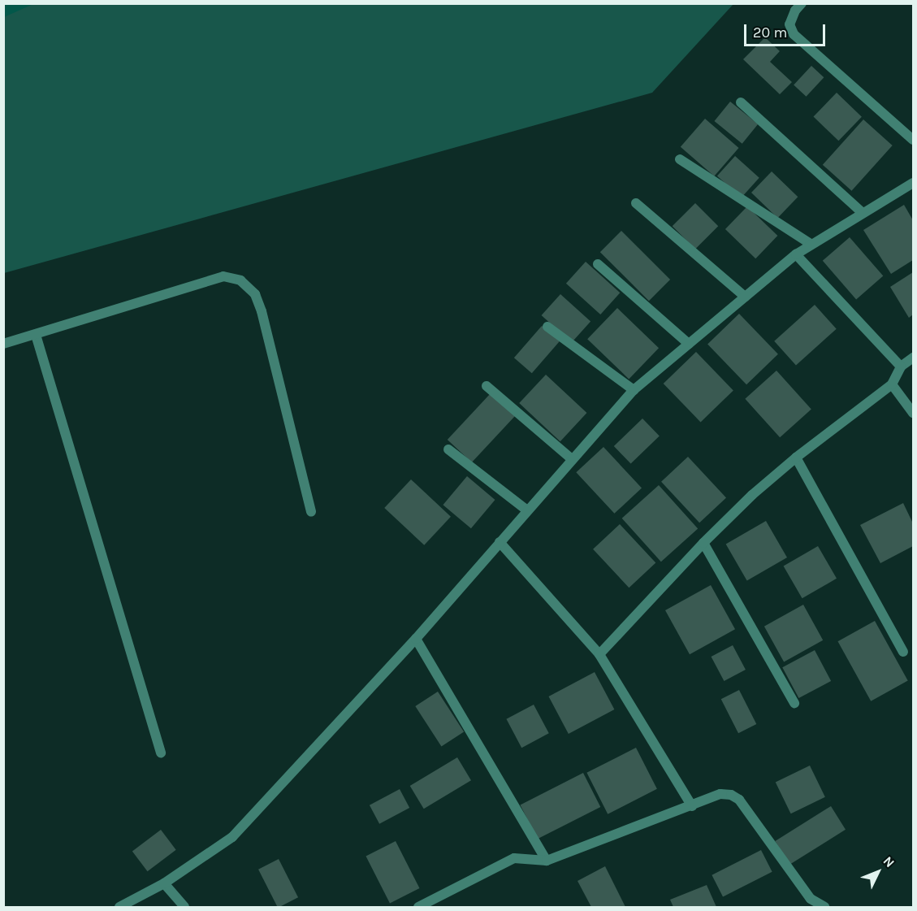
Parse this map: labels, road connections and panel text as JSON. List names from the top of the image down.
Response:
{
  "scale_bar": "20 m",
  "north": "top right"
}
